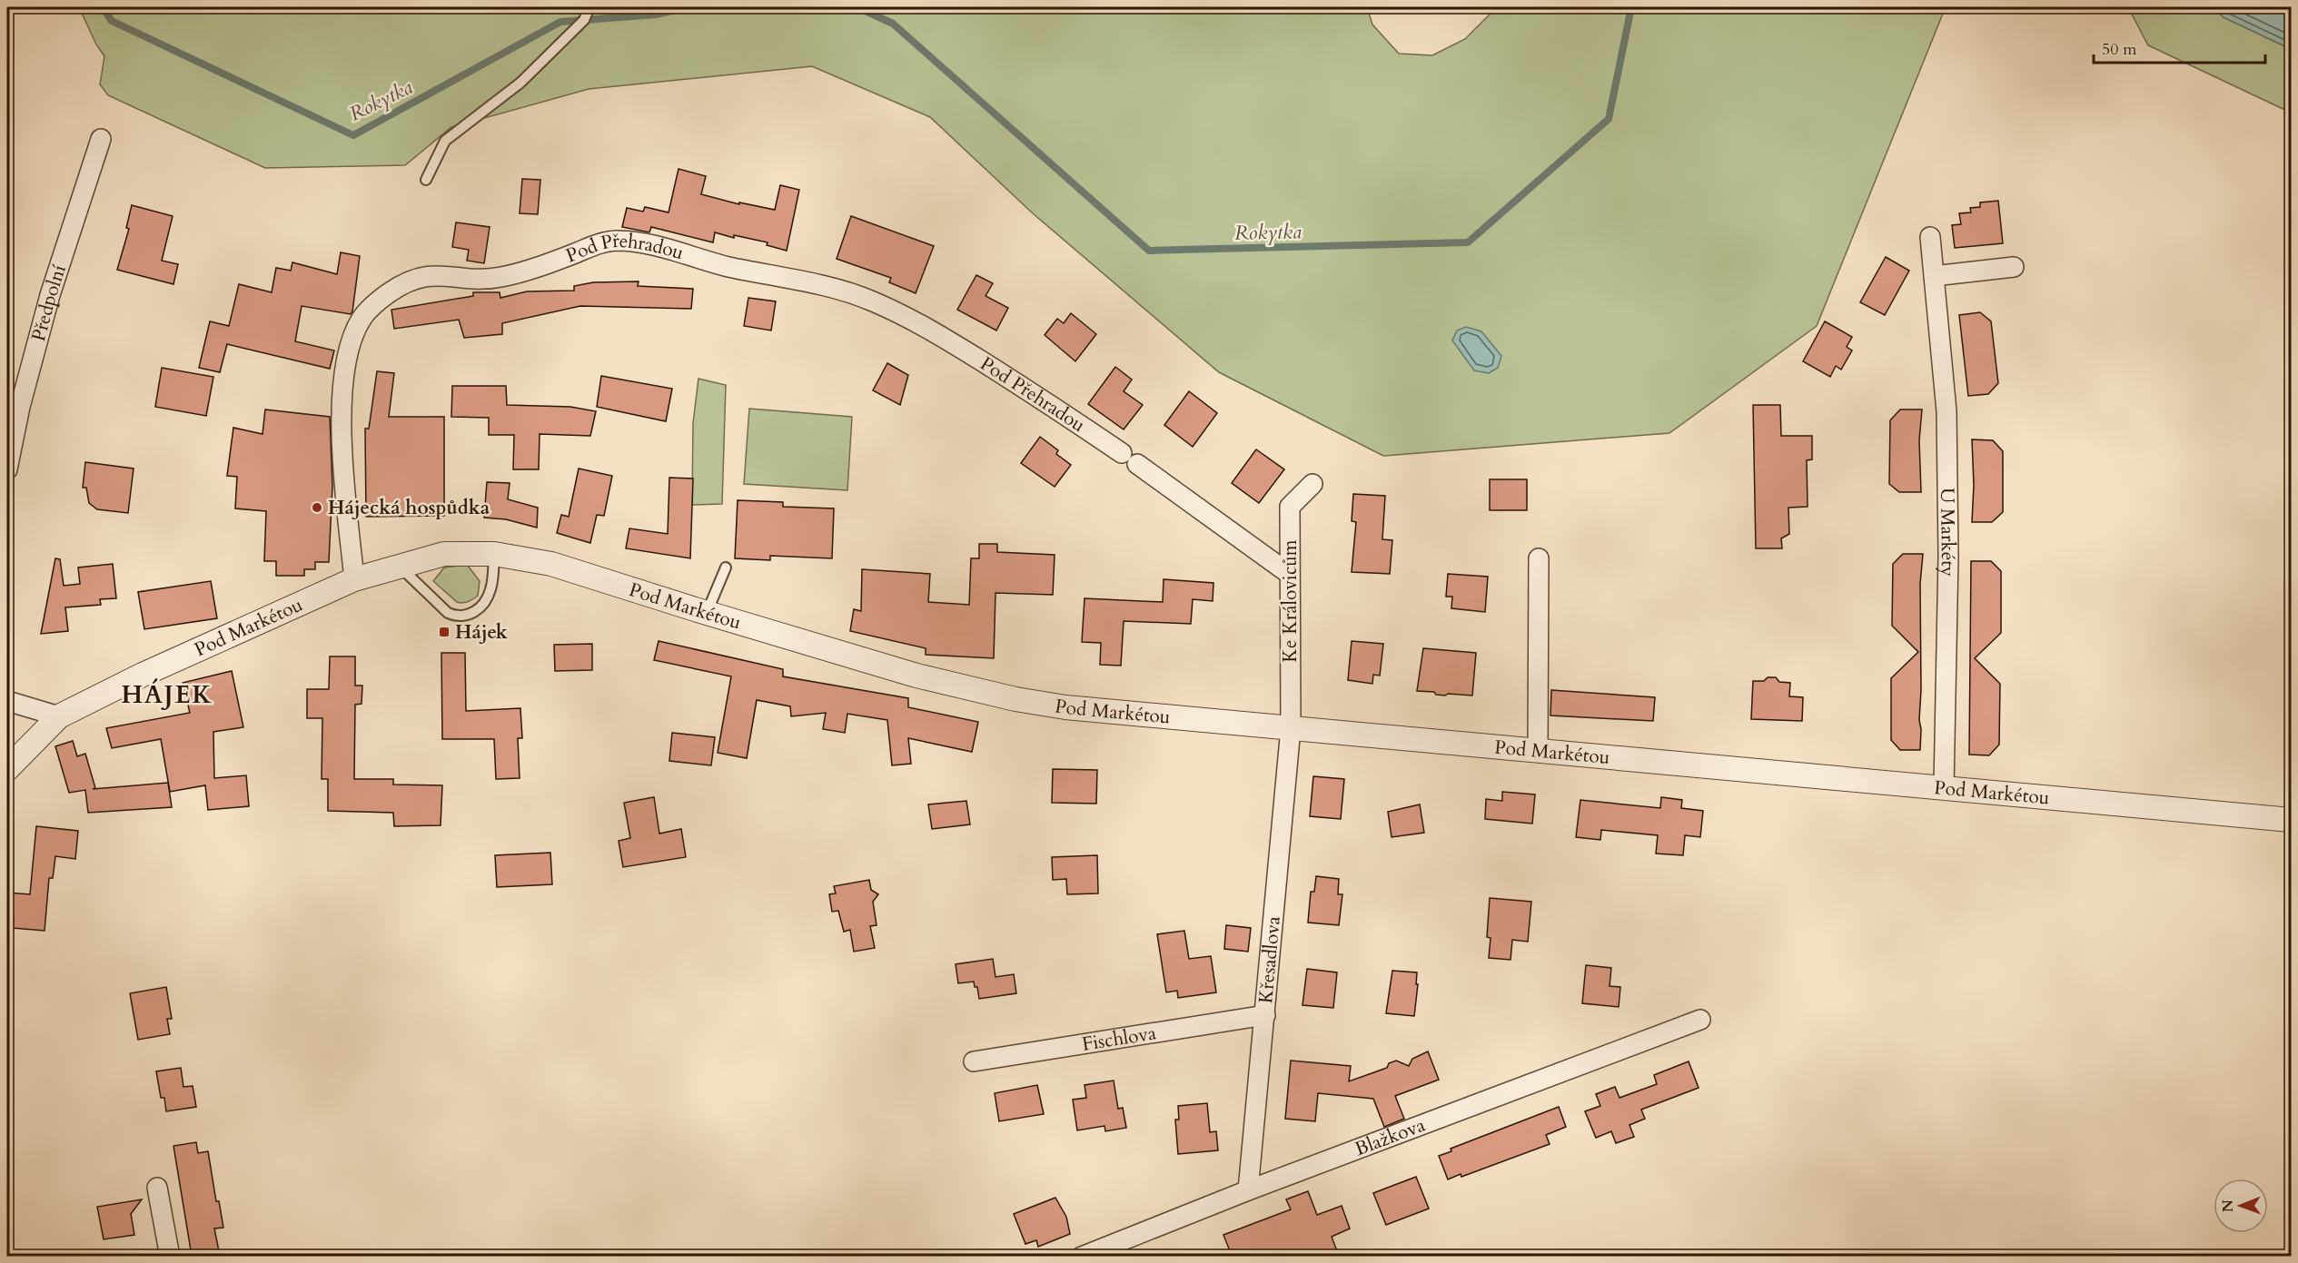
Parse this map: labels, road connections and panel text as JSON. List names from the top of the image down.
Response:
{
  "streets": {
    "street": [
      "Pod Přehradou",
      "Předpolní",
      "U Markéty",
      "Ke Královicům",
      "Pod Markétou",
      "Křesadlova",
      "Fischlova",
      "Blažkova"
    ]
  },
  "crossings": [
    ["Pod Přehradou", "Ke Královicům"],
    ["Pod Přehradou", "Pod Markétou"],
    ["U Markéty", "Pod Markétou"],
    ["Ke Královicům", "Pod Markétou"],
    ["Ke Královicům", "Křesadlova"],
    ["Pod Markétou", "Křesadlova"],
    ["Křesadlova", "Fischlova"],
    ["Křesadlova", "Blažkova"]
  ],
  "districts": ["HÁJEK"],
  "water": ["Rokytka"],
  "places": {
    "other": ["Hájecká hospůdka"],
    "transit": ["Hájek"]
  },
  "scale_bar": "50 m",
  "north": "left"
}
